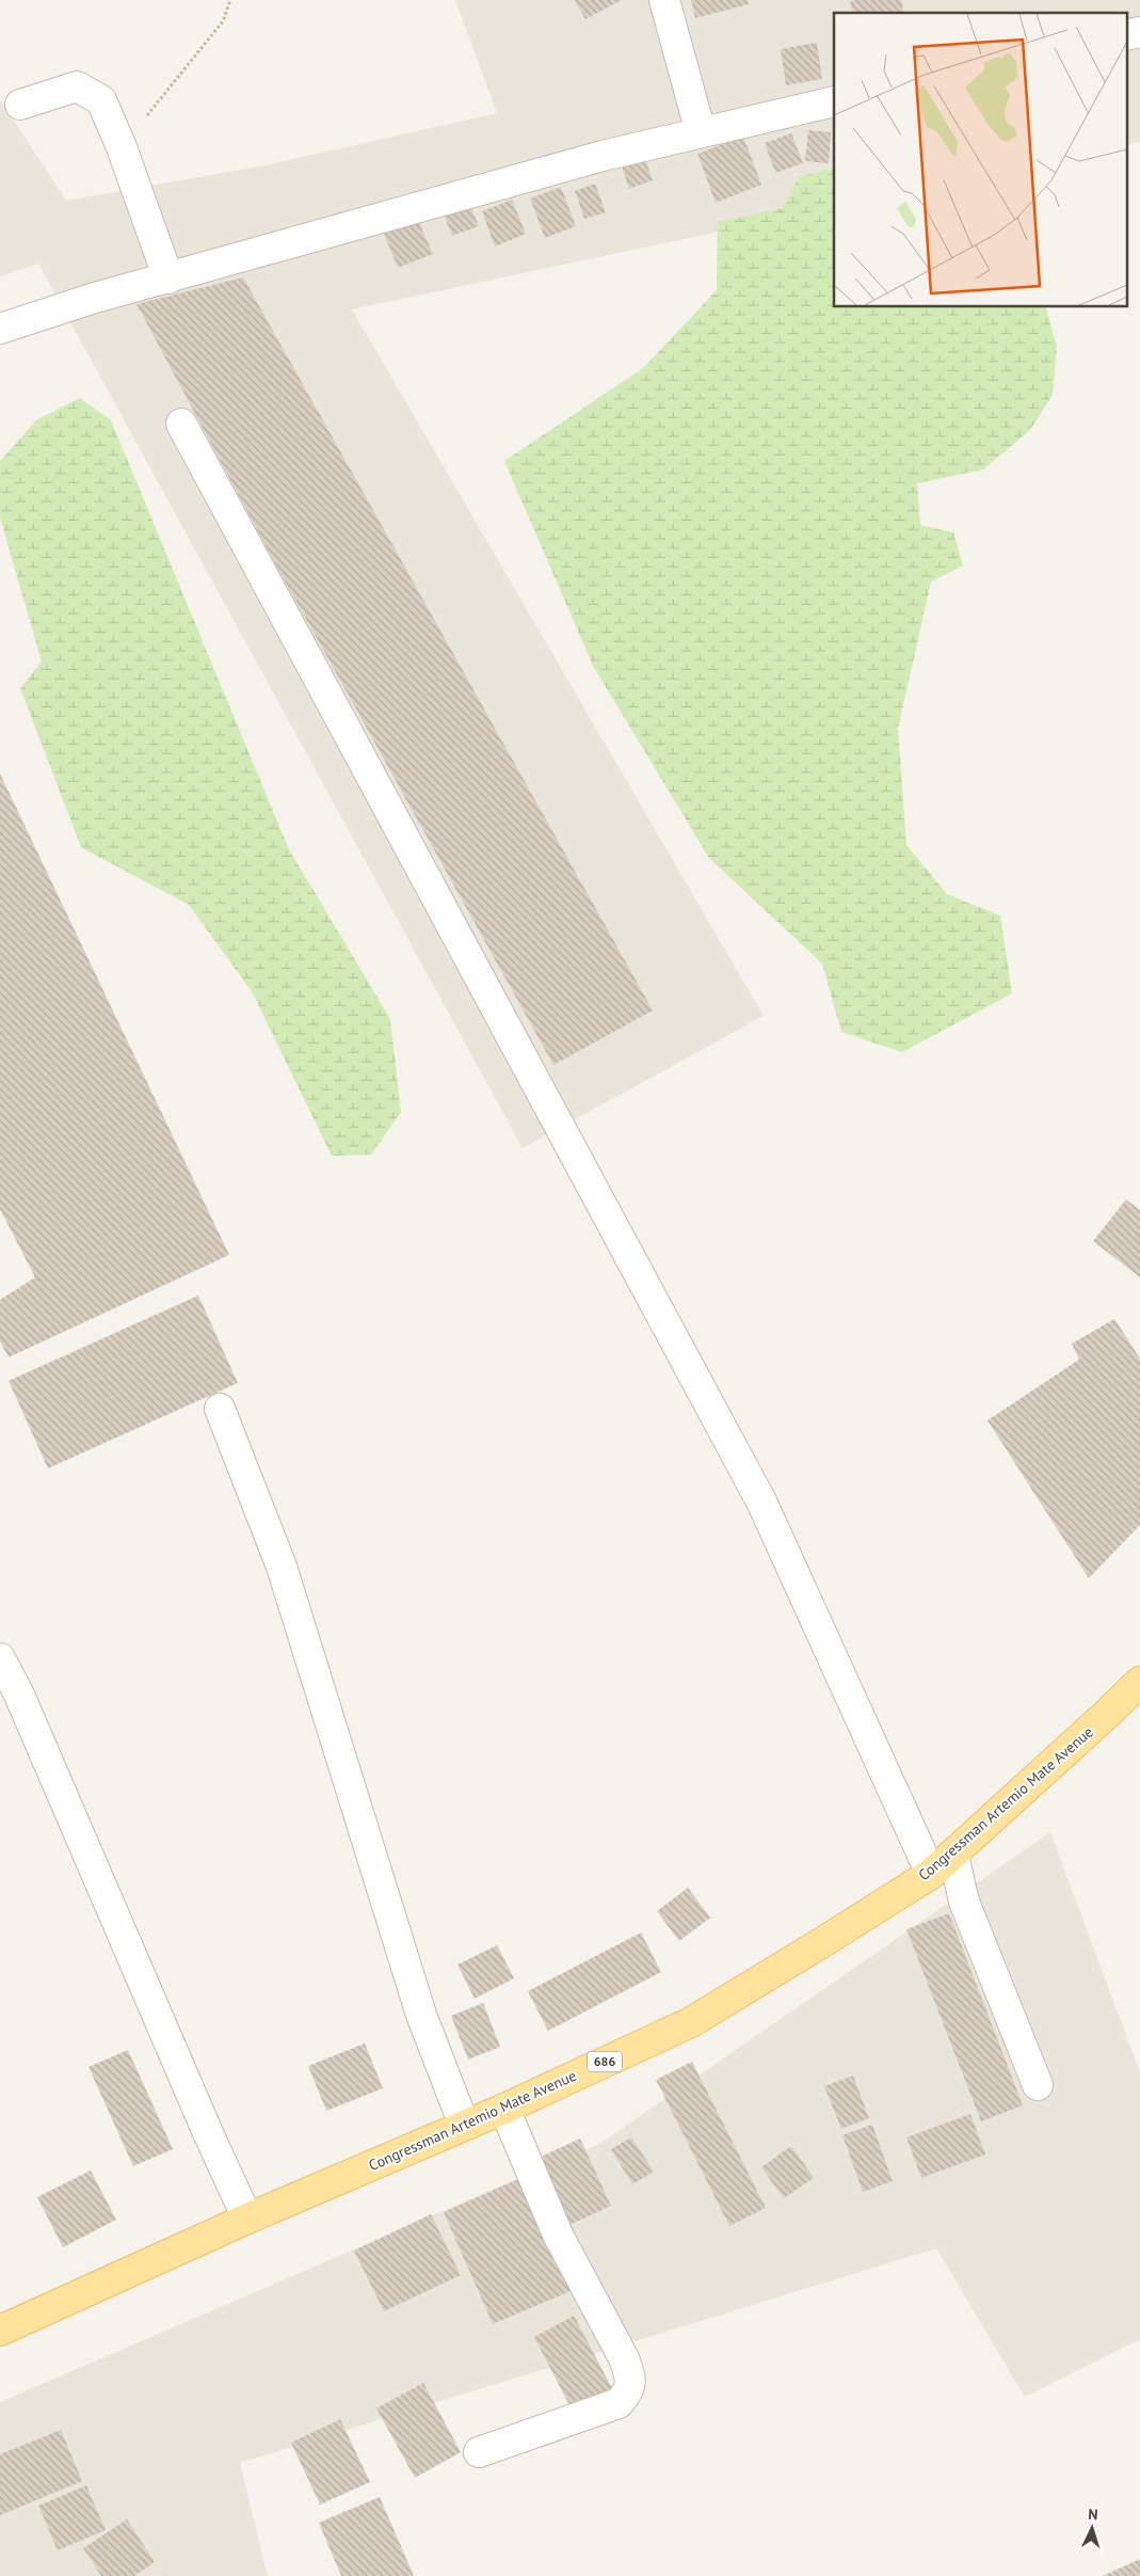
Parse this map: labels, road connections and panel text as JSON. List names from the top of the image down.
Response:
{
  "streets": {
    "main road": ["Congressman Artemio Mate Avenue", "686"]
  },
  "north": "top"
}
